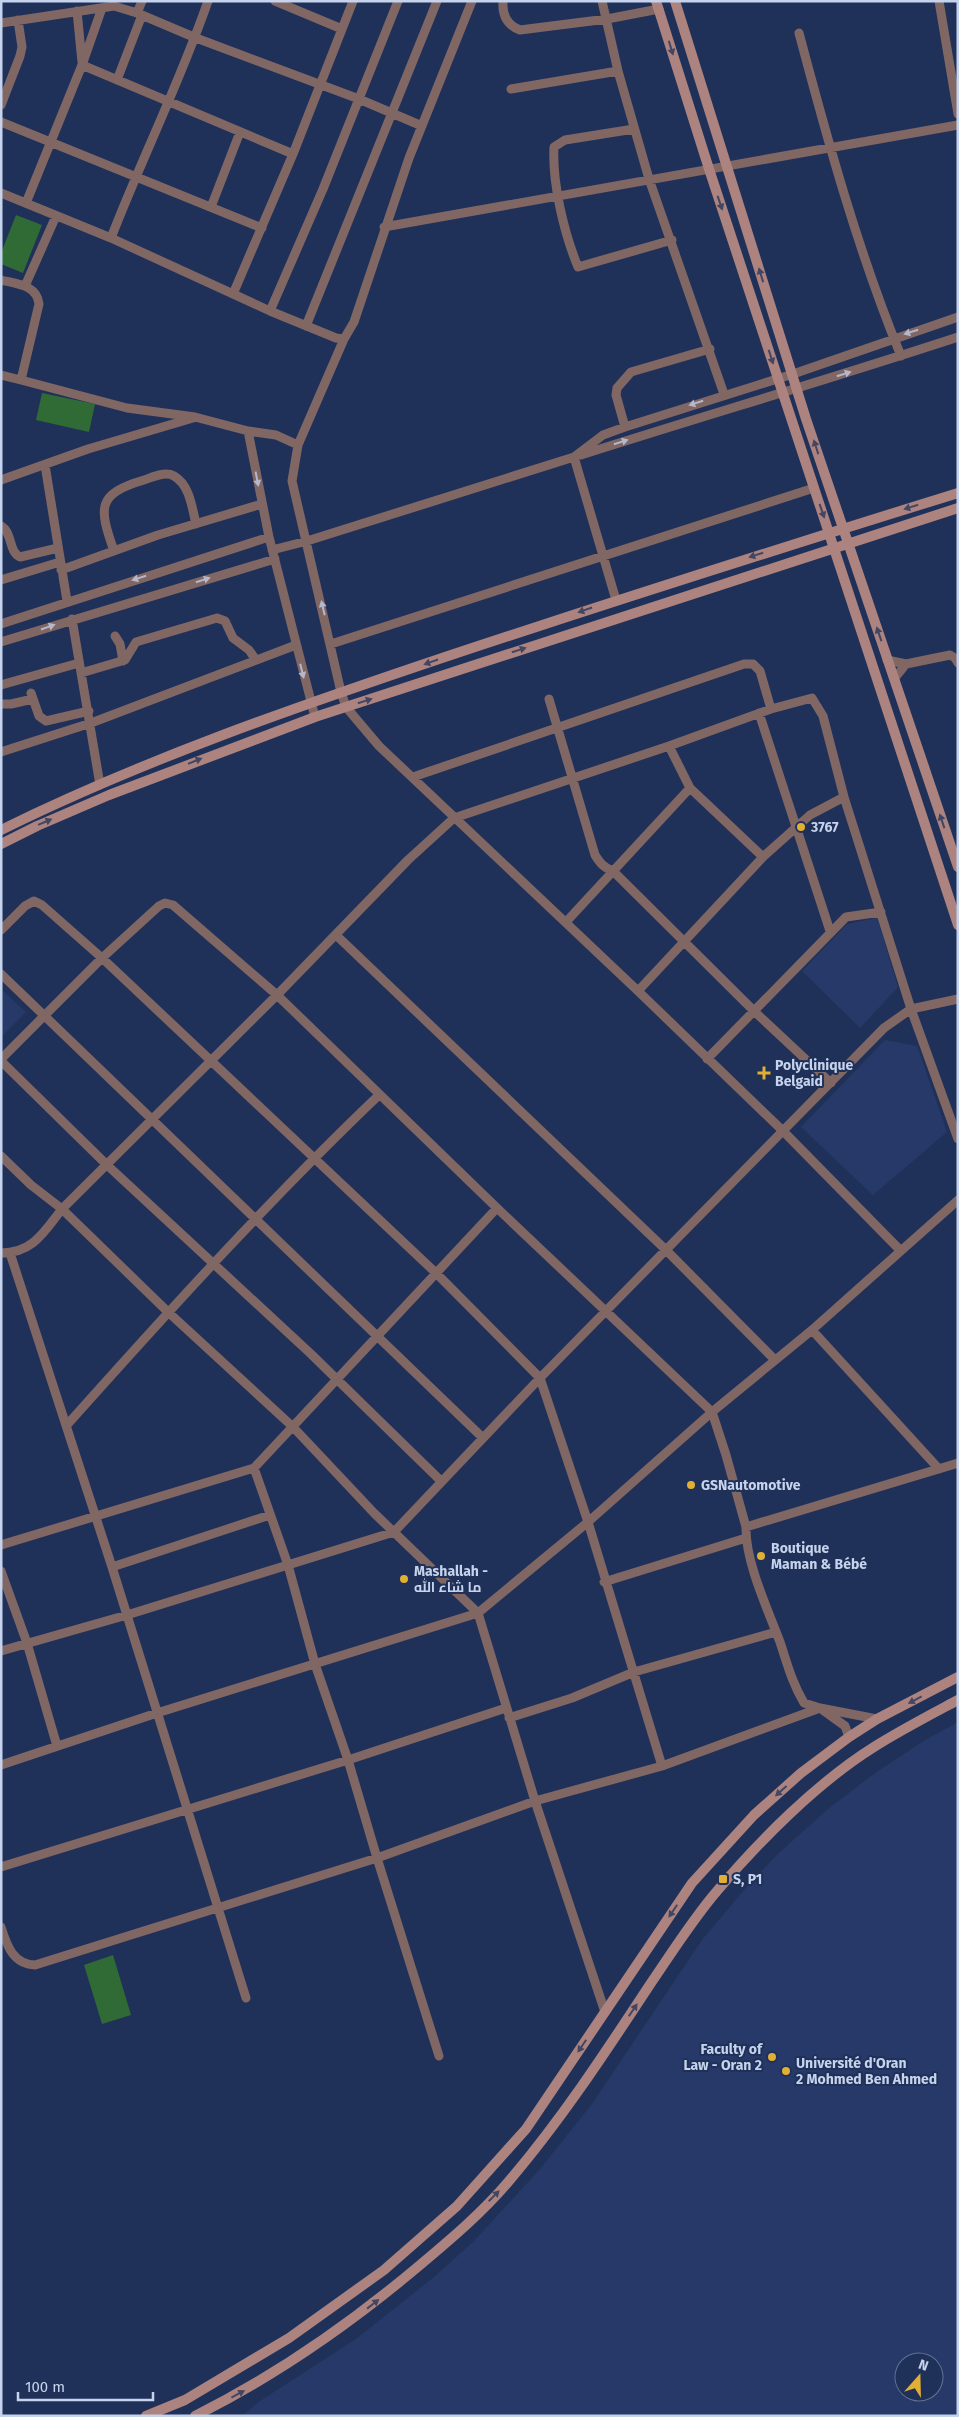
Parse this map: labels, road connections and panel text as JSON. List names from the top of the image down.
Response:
{
  "places": {
    "other": [
      "3767",
      "GSNautomotive",
      "Boutique Maman & Bébé",
      "Mashallah - ما شاء الله",
      "Faculty of Law - Oran 2",
      "Université d'Oran 2 Mohmed Ben Ahmed"
    ],
    "health": ["Polyclinique Belgaid"],
    "transit": ["S, P1"]
  },
  "scale_bar": "100 m",
  "north": "top"
}
